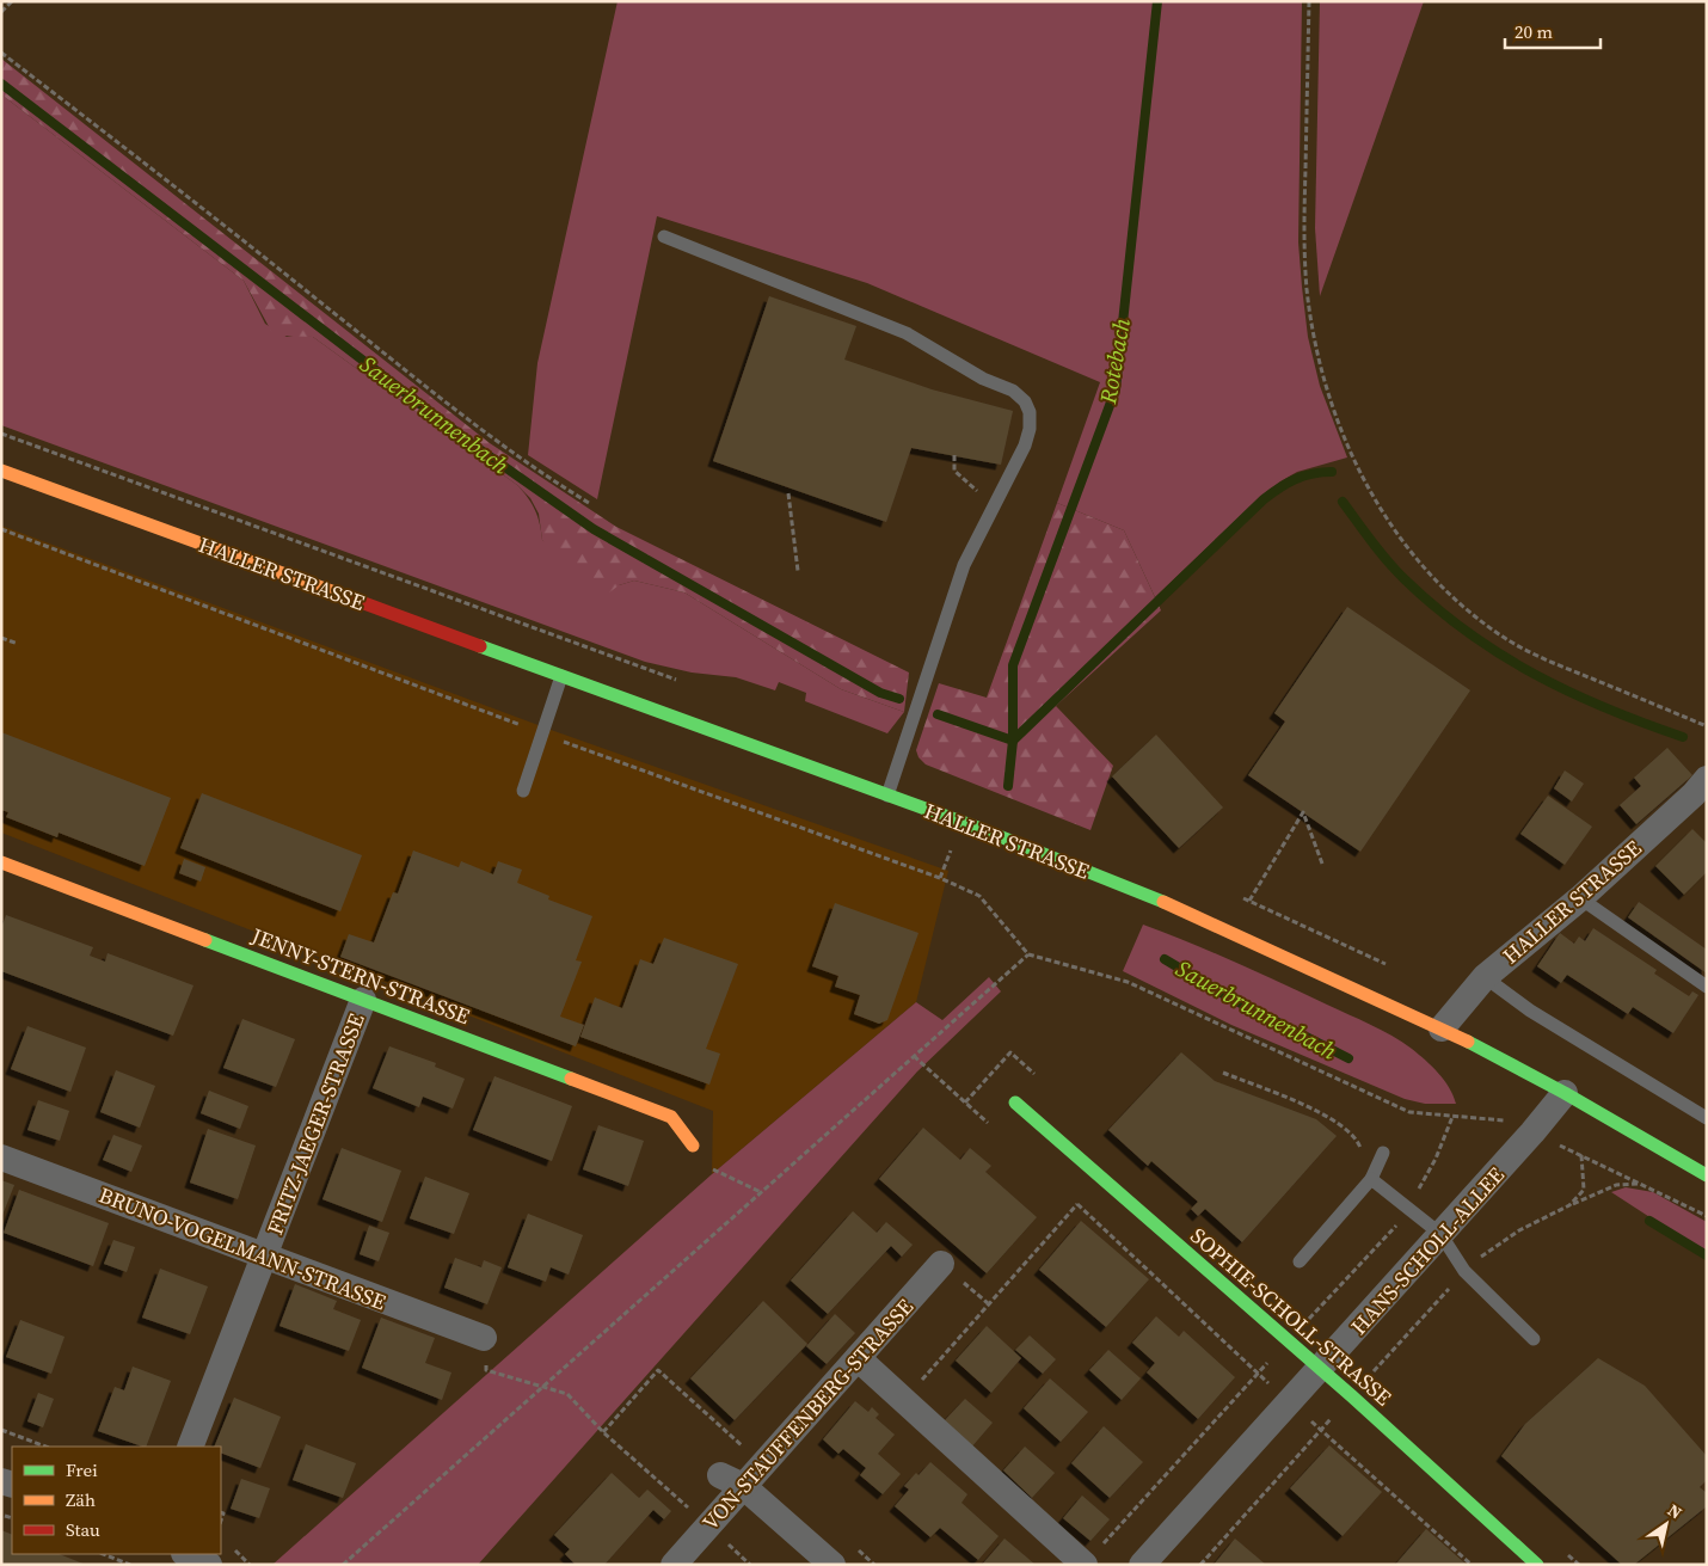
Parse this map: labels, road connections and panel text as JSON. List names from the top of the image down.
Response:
{
  "streets": {
    "main road": ["HALLER STRASSE", "JENNY-STERN-STRASSE", "SOPHIE-SCHOLL-STRASSE"],
    "street": [
      "FRITZ-JAEGER-STRASSE",
      "BRUNO-VOGELMANN-STRASSE",
      "HANS-SCHOLL-ALLEE",
      "VON-STAUFFENBERG-STRASSE"
    ]
  },
  "crossings": [
    ["HALLER STRASSE", "HANS-SCHOLL-ALLEE"],
    ["JENNY-STERN-STRASSE", "FRITZ-JAEGER-STRASSE"],
    ["FRITZ-JAEGER-STRASSE", "BRUNO-VOGELMANN-STRASSE"],
    ["HANS-SCHOLL-ALLEE", "SOPHIE-SCHOLL-STRASSE"]
  ],
  "water": ["Rotebach", "Sauerbrunnenbach"],
  "legend": ["Frei", "Zäh", "Stau"],
  "scale_bar": "20 m",
  "north": "top right"
}
